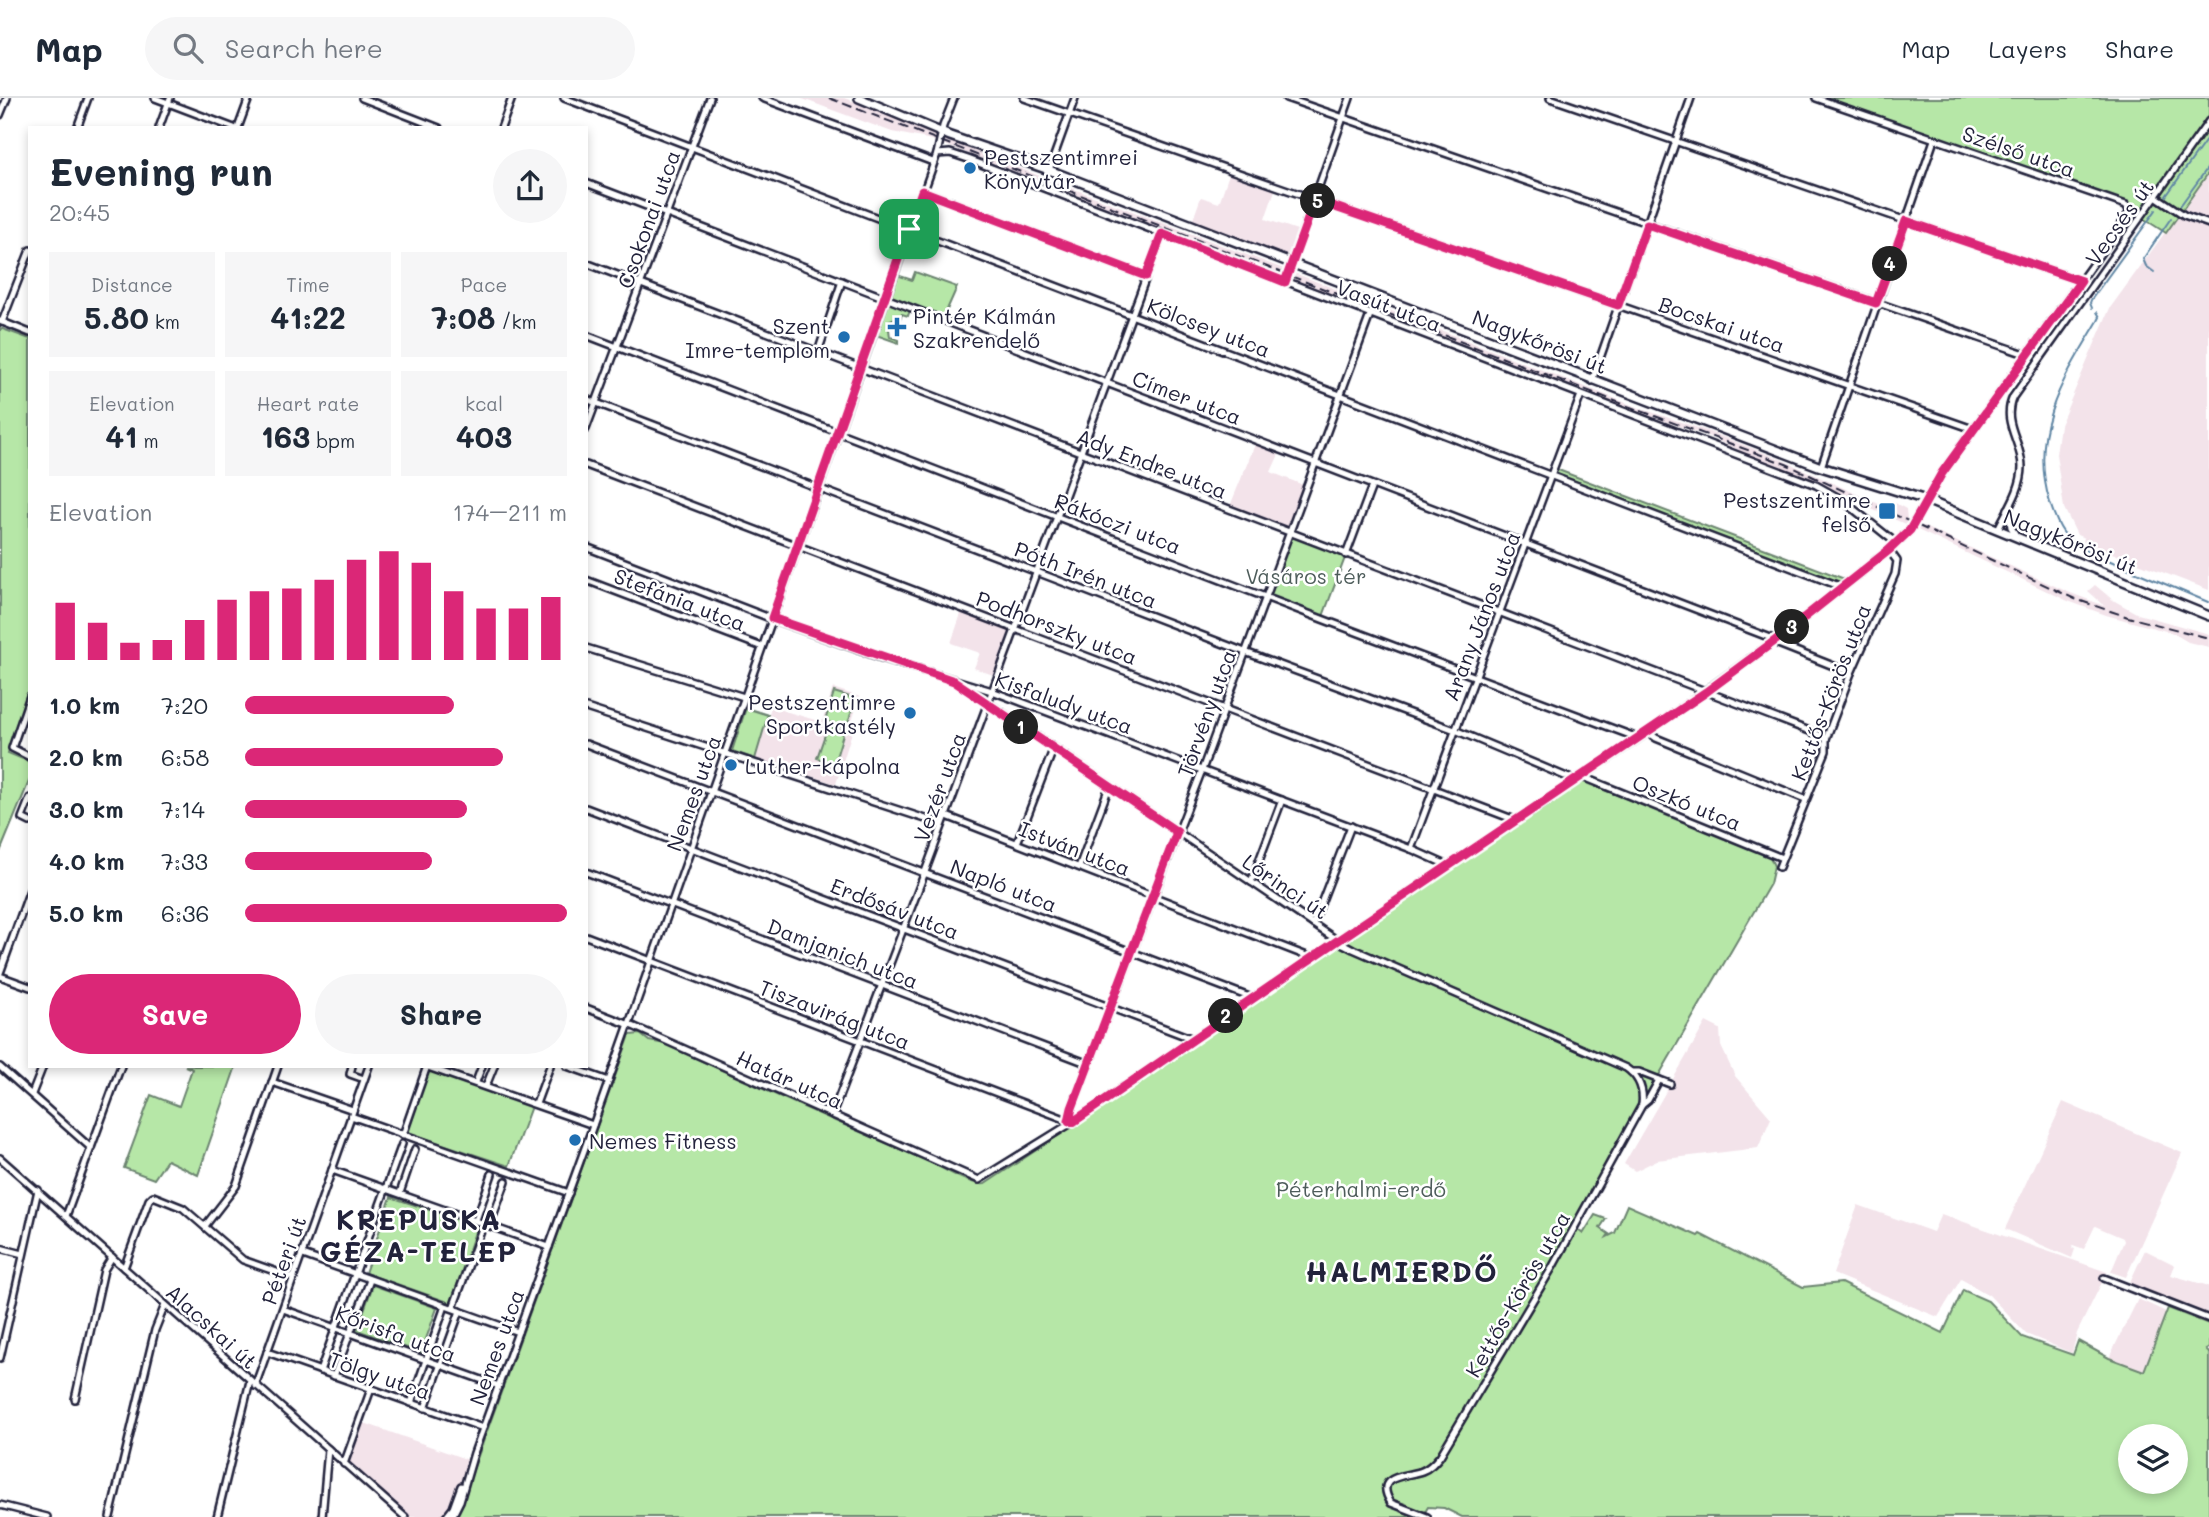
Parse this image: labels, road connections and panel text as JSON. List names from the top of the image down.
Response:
{
  "streets": {
    "main road": ["Nagykőrösi út"],
    "street": [
      "Szélső utca",
      "Csokonai utca",
      "Vecsés út",
      "Vasút utca",
      "Bocskai utca",
      "Kölcsey utca",
      "Címer utca",
      "Ady Endre utca",
      "Rákóczi utca",
      "Póth Irén utca",
      "Stefánia utca",
      "Arany János utca",
      "Podhorszky utca",
      "Kettős-Körös utca",
      "Kisfaludy utca",
      "Törvény utca",
      "Vezér utca",
      "Nemes utca",
      "Oszkó utca",
      "István utca",
      "Napló utca",
      "Lőrinci út",
      "Erdősáv utca",
      "Damjanich utca",
      "Tiszavirág utca",
      "Határ utca",
      "Péteri út",
      "Alacskai út",
      "Kőrisfa utca",
      "Tölgy utca"
    ]
  },
  "crossings": [
    ["Csokonai utca", "Kölcsey utca"],
    ["Csokonai utca", "Címer utca"],
    ["Csokonai utca", "Ady Endre utca"],
    ["Csokonai utca", "Rákóczi utca"],
    ["Csokonai utca", "Póth Irén utca"],
    ["Vecsés út", "Nagykőrösi út"],
    ["Vasút utca", "Arany János utca"],
    ["Vasút utca", "Törvény utca"],
    ["Vasút utca", "Vezér utca"],
    ["Vasút utca", "Nemes utca"],
    ["Kölcsey utca", "Arany János utca"],
    ["Kölcsey utca", "Törvény utca"],
    ["Kölcsey utca", "Vezér utca"],
    ["Kölcsey utca", "Nemes utca"],
    ["Nagykőrösi út", "Nemes utca"],
    ["Címer utca", "Arany János utca"],
    ["Címer utca", "Kettős-Körös utca"],
    ["Címer utca", "Törvény utca"],
    ["Címer utca", "Vezér utca"],
    ["Címer utca", "Nemes utca"],
    ["Ady Endre utca", "Arany János utca"],
    ["Ady Endre utca", "Kettős-Körös utca"],
    ["Ady Endre utca", "Törvény utca"],
    ["Ady Endre utca", "Vezér utca"],
    ["Ady Endre utca", "Nemes utca"],
    ["Rákóczi utca", "Arany János utca"],
    ["Rákóczi utca", "Törvény utca"],
    ["Rákóczi utca", "Vezér utca"],
    ["Rákóczi utca", "Nemes utca"],
    ["Póth Irén utca", "Arany János utca"],
    ["Póth Irén utca", "Törvény utca"],
    ["Póth Irén utca", "Vezér utca"],
    ["Póth Irén utca", "Nemes utca"],
    ["Stefánia utca", "Nemes utca"],
    ["Arany János utca", "Podhorszky utca"],
    ["Arany János utca", "Kisfaludy utca"],
    ["Podhorszky utca", "Törvény utca"],
    ["Podhorszky utca", "Vezér utca"],
    ["Podhorszky utca", "Nemes utca"],
    ["Kettős-Körös utca", "Oszkó utca"],
    ["Kettős-Körös utca", "Lőrinci út"],
    ["Kisfaludy utca", "Törvény utca"],
    ["Kisfaludy utca", "Vezér utca"],
    ["Kisfaludy utca", "Nemes utca"],
    ["Kisfaludy utca", "Lőrinci út"],
    ["Törvény utca", "István utca"],
    ["Törvény utca", "Napló utca"],
    ["Törvény utca", "Lőrinci út"],
    ["Törvény utca", "Erdősáv utca"],
    ["Törvény utca", "Damjanich utca"],
    ["Törvény utca", "Tiszavirág utca"],
    ["Törvény utca", "Határ utca"],
    ["Vezér utca", "István utca"],
    ["Vezér utca", "Napló utca"],
    ["Vezér utca", "Lőrinci út"],
    ["Vezér utca", "Erdősáv utca"],
    ["Vezér utca", "Damjanich utca"],
    ["Vezér utca", "Tiszavirág utca"],
    ["Vezér utca", "Határ utca"],
    ["Nemes utca", "Napló utca"],
    ["Nemes utca", "Erdősáv utca"],
    ["Nemes utca", "Damjanich utca"],
    ["Nemes utca", "Tiszavirág utca"],
    ["Nemes utca", "Határ utca"],
    ["Nemes utca", "Kőrisfa utca"],
    ["Nemes utca", "Tölgy utca"],
    ["Tiszavirág utca", "Határ utca"],
    ["Péteri út", "Alacskai út"],
    ["Péteri út", "Kőrisfa utca"],
    ["Péteri út", "Tölgy utca"]
  ],
  "districts": ["KREPUSKA GÉZA-TELEP", "HALMIERDŐ"],
  "parks": ["Vásáros tér", "Péterhalmi-erdő"],
  "places": {
    "other": [
      "Pestszentimrei Könyvtár",
      "Szent Imre-templom",
      "Pestszentimre Sportkastély",
      "Luther-kápolna",
      "Nemes Fitness"
    ],
    "health": ["Pintér Kálmán Szakrendelő"],
    "transit": ["Pestszentimre felső"]
  },
  "page": {
    "header": "Map",
    "search": "Search here",
    "nav": ["Map", "Layers", "Share"],
    "heading": ["Evening run", "20:45"],
    "pins": [
      "5",
      "4",
      "3",
      "1",
      "2"
    ],
    "stats": [
      ["Distance", "5.80 km"],
      ["Time", "41:22"],
      ["Pace", "7:08 /km"],
      ["Elevation", "41 m"],
      ["Heart rate", "163 bpm"],
      ["kcal", "403"]
    ],
    "chart": ["Elevation", "174–211 m"],
    "list": [
      {
        "name": "1.0 km",
        "note": "7:20"
      },
      {
        "name": "2.0 km",
        "note": "6:58"
      },
      {
        "name": "3.0 km",
        "note": "7:14"
      },
      {
        "name": "4.0 km",
        "note": "7:33"
      },
      {
        "name": "5.0 km",
        "note": "6:36"
      }
    ],
    "buttons": ["Save", "Share"]
  }
}
